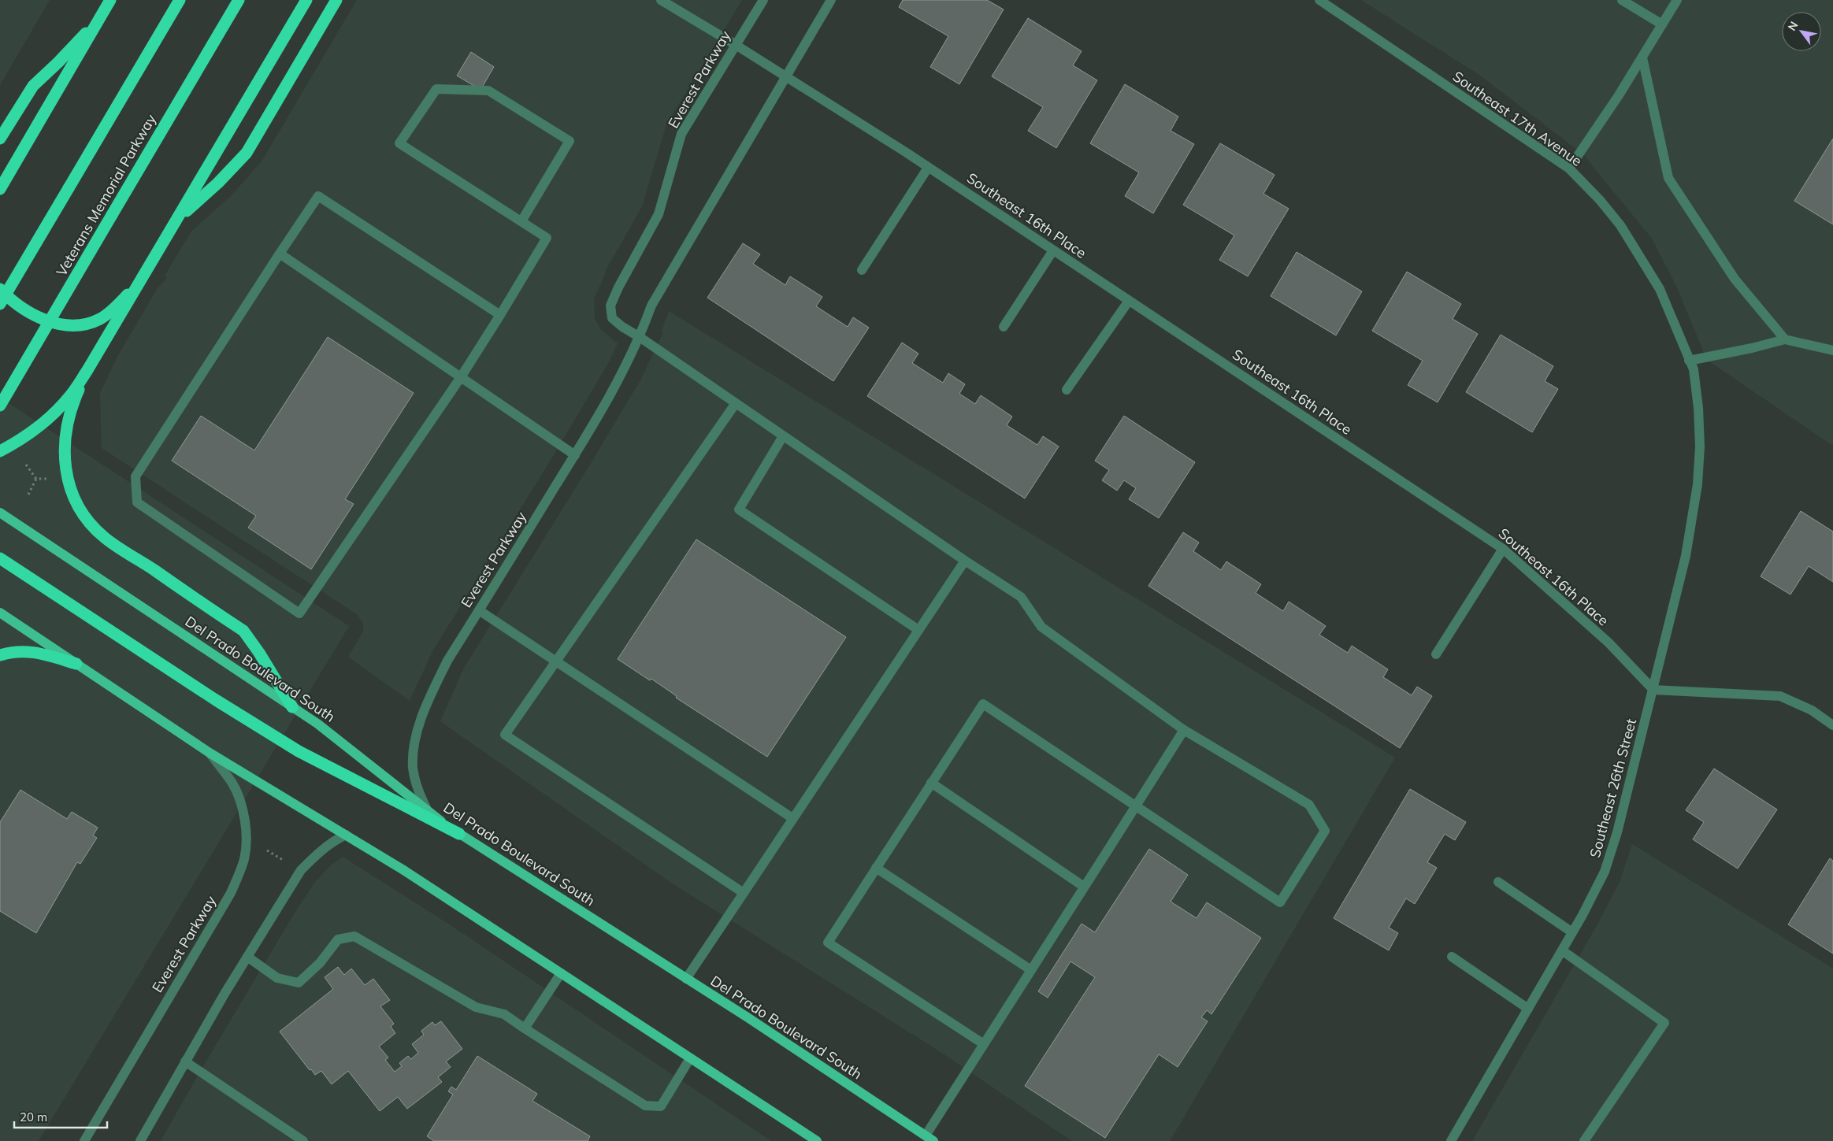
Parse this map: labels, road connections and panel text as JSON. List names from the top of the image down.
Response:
{
  "streets": {
    "highway": ["Veterans Memorial Parkway"],
    "main road": ["Del Prado Boulevard South"],
    "street": [
      "Everest Parkway",
      "Southeast 17th Avenue",
      "Southeast 16th Place",
      "Southeast 26th Street"
    ]
  },
  "crossings": [
    ["Everest Parkway", "Southeast 16th Place"],
    ["Everest Parkway", "Del Prado Boulevard South"],
    ["Southeast 17th Avenue", "Southeast 26th Street"],
    ["Southeast 16th Place", "Southeast 26th Street"]
  ],
  "scale_bar": "20 m",
  "north": "top left"
}
